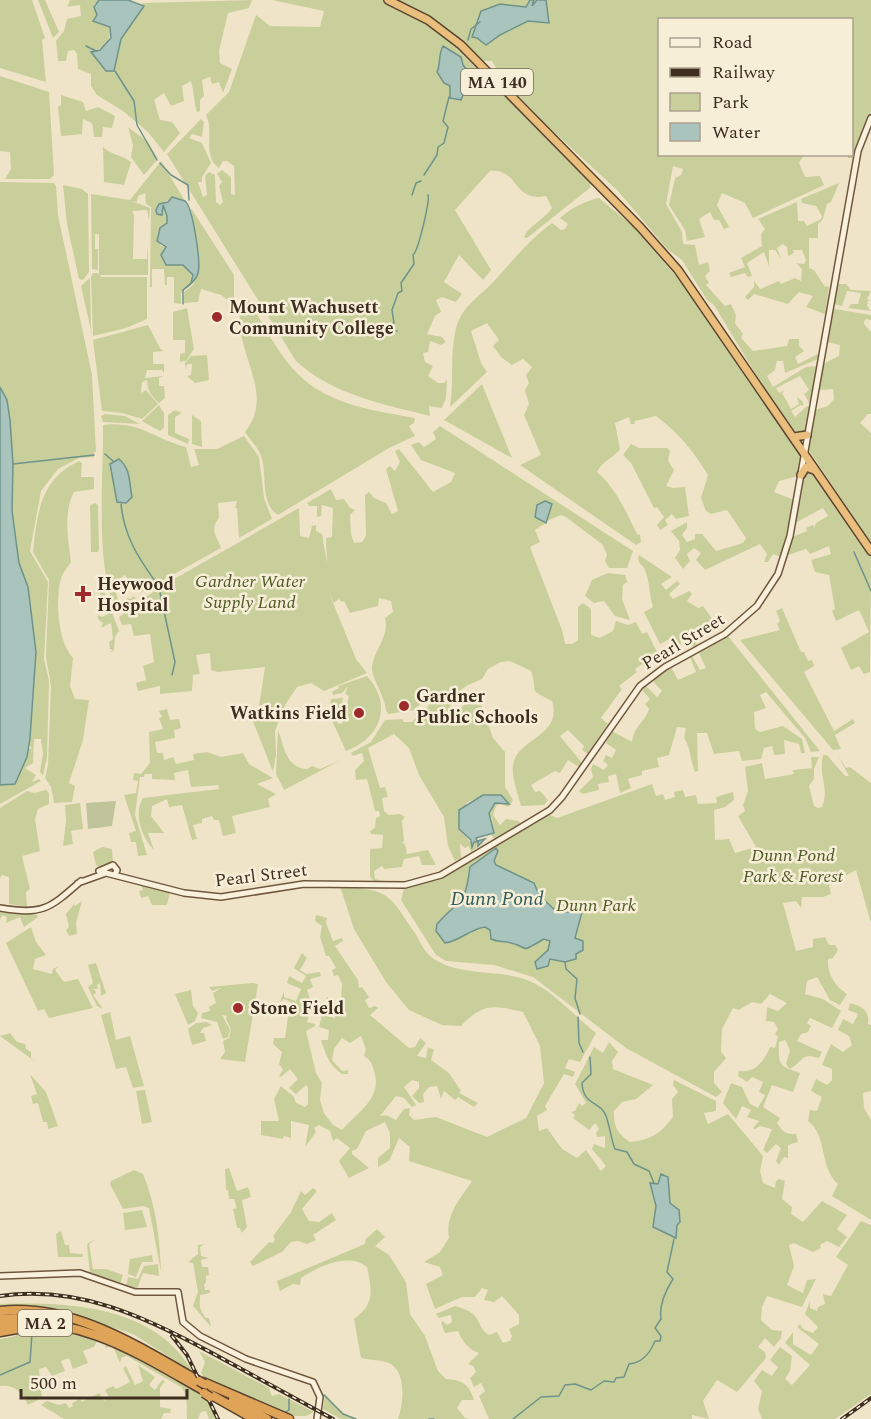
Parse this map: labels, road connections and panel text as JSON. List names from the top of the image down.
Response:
{
  "streets": {
    "highway": ["MA 140", "MA 2"],
    "main road": ["Pearl Street"]
  },
  "crossings": [
    ["MA 140", "Pearl Street"]
  ],
  "water": ["Dunn Pond"],
  "parks": ["Gardner Water Supply Land", "Dunn Pond Park & Forest", "Dunn Park"],
  "places": {
    "other": [
      "Mount Wachusett Community College",
      "Gardner Public Schools",
      "Watkins Field",
      "Stone Field"
    ],
    "health": ["Heywood Hospital"]
  },
  "legend": [
    "Road",
    "Railway",
    "Park",
    "Water"
  ],
  "scale_bar": "500 m"
}
